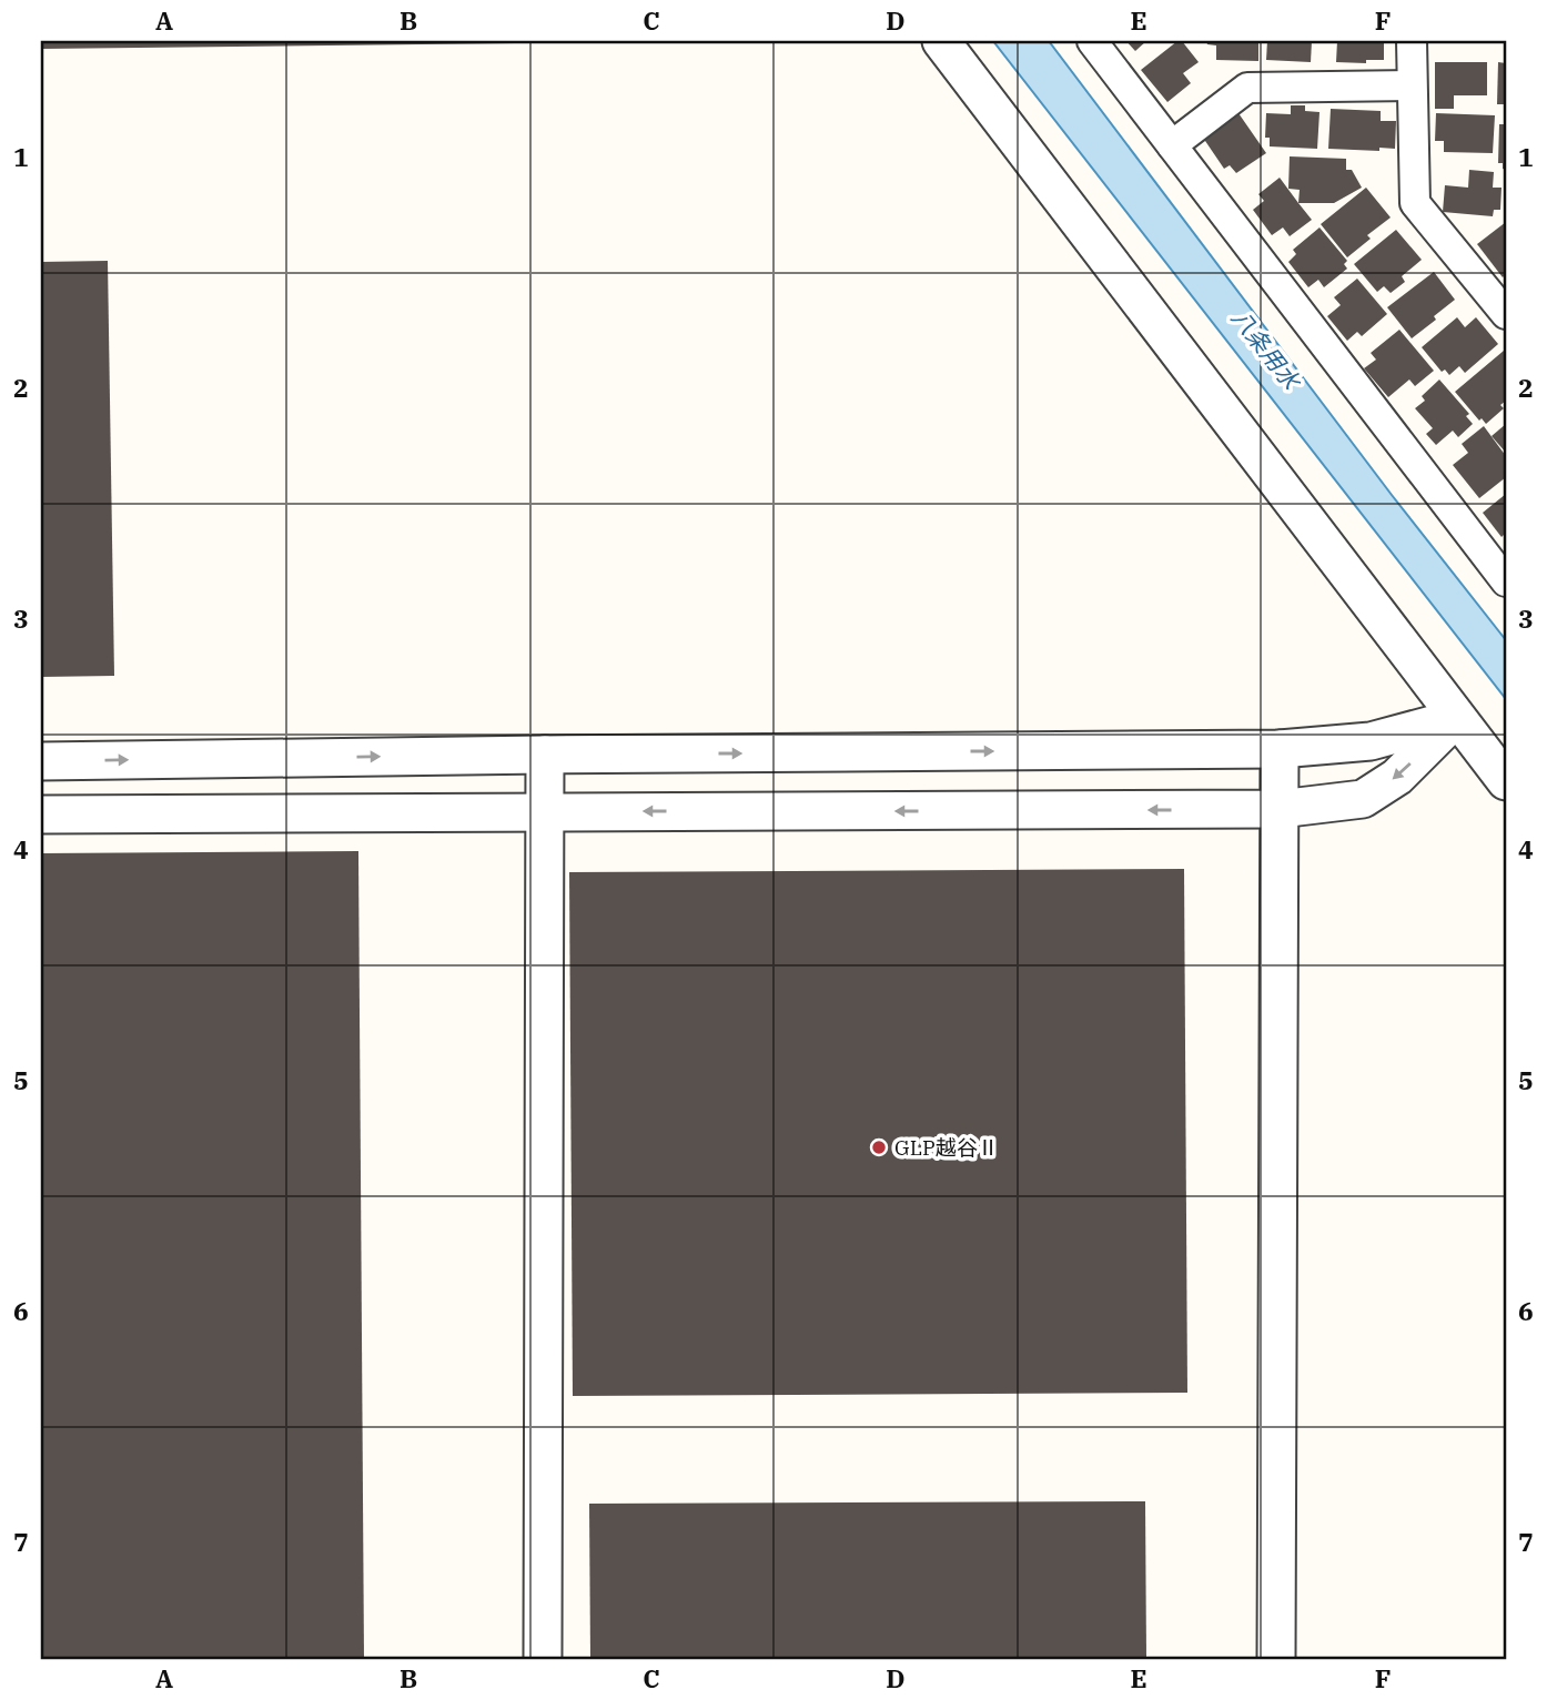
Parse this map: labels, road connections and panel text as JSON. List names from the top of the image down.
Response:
{
  "water": ["八条用水"],
  "places": ["GLP越谷Ⅱ"],
  "grid": {
    "columns": [
      "A",
      "B",
      "C",
      "D",
      "E",
      "F"
    ],
    "rows": [
      "1",
      "2",
      "3",
      "4",
      "5",
      "6",
      "7"
    ]
  }
}
